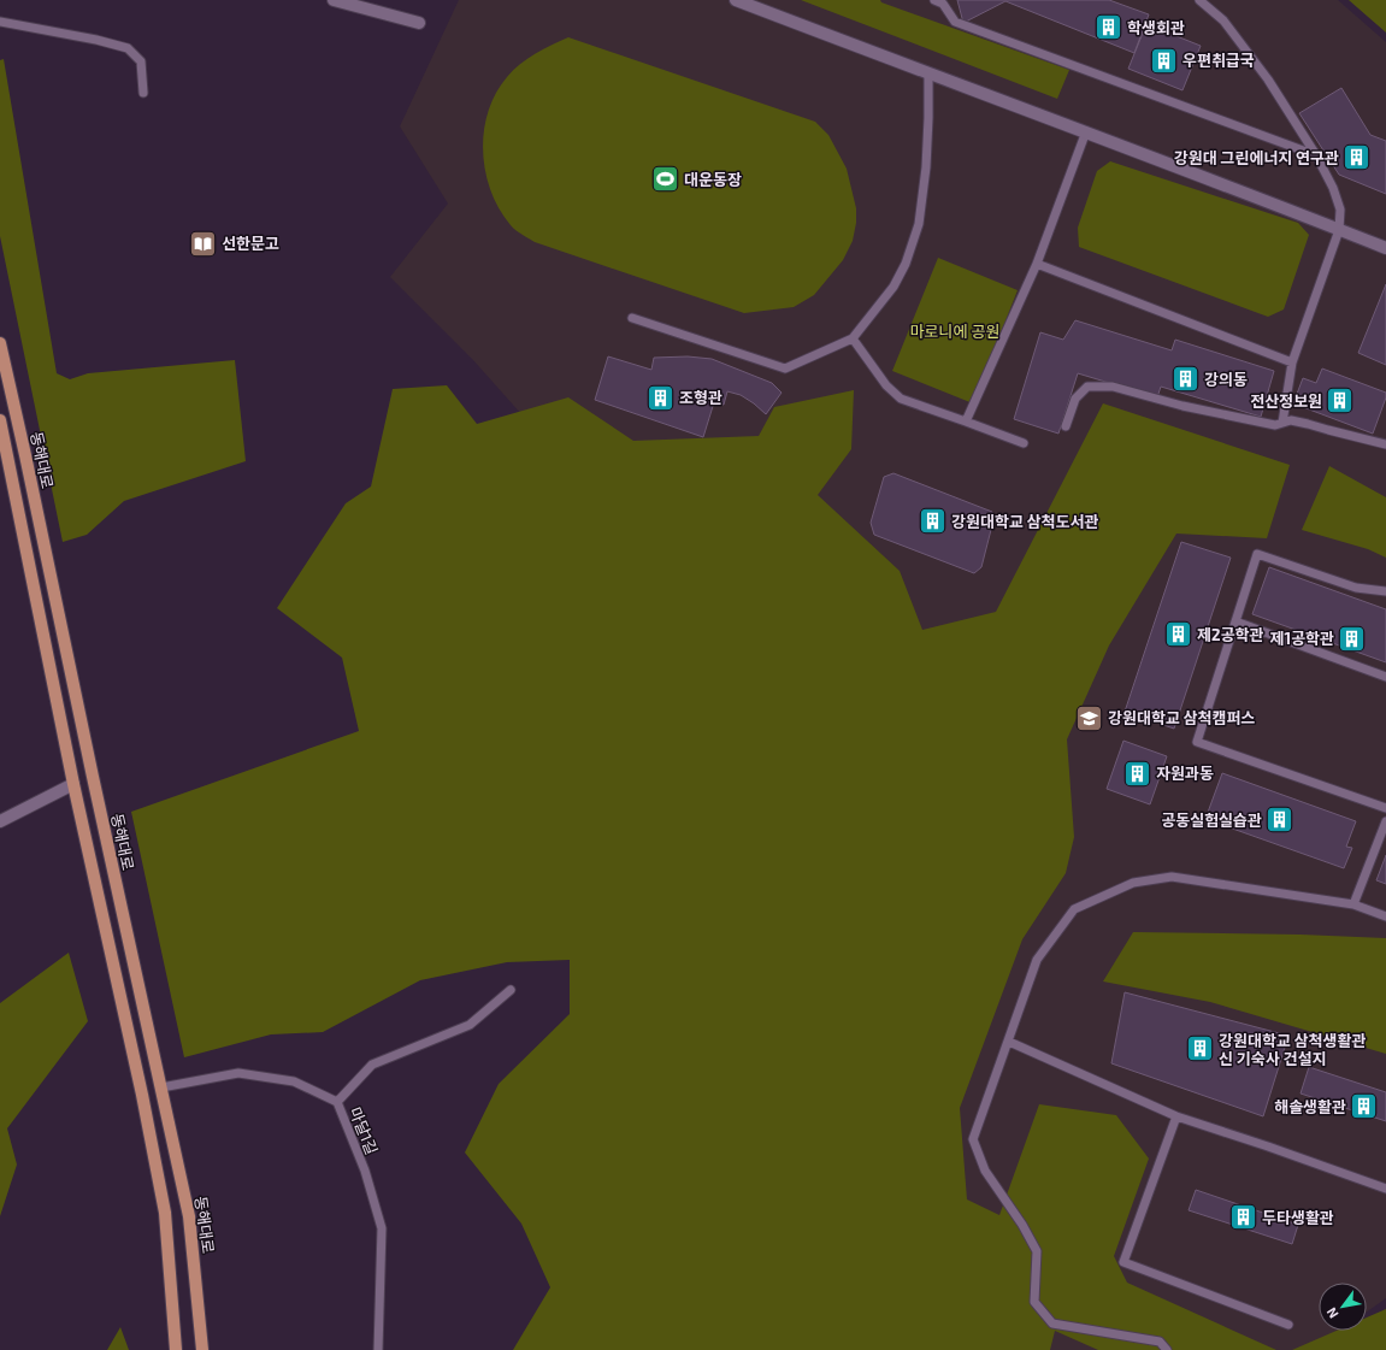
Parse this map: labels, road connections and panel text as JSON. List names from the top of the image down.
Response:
{
  "streets": {
    "main road": ["동해대로"],
    "lane": ["마달1길"]
  },
  "crossings": [
    ["동해대로", "마달1길"]
  ],
  "parks": ["마로니에 공원"],
  "places": {
    "building": [
      "학생회관",
      "우편취급국",
      "강원대 그린에너지 연구관",
      "강의동",
      "조형관",
      "전산정보원",
      "강원대학교 삼척도서관",
      "제2공학관",
      "제1공학관",
      "자원과동",
      "공동실험실습관",
      "강원대학교 삼척생활관 신 기숙사 건설지",
      "해솔생활관",
      "두타생활관"
    ],
    "sports": ["대운동장"],
    "library": ["선한문고"],
    "school or university": ["강원대학교 삼척캠퍼스"]
  },
  "north": "bottom left"
}
